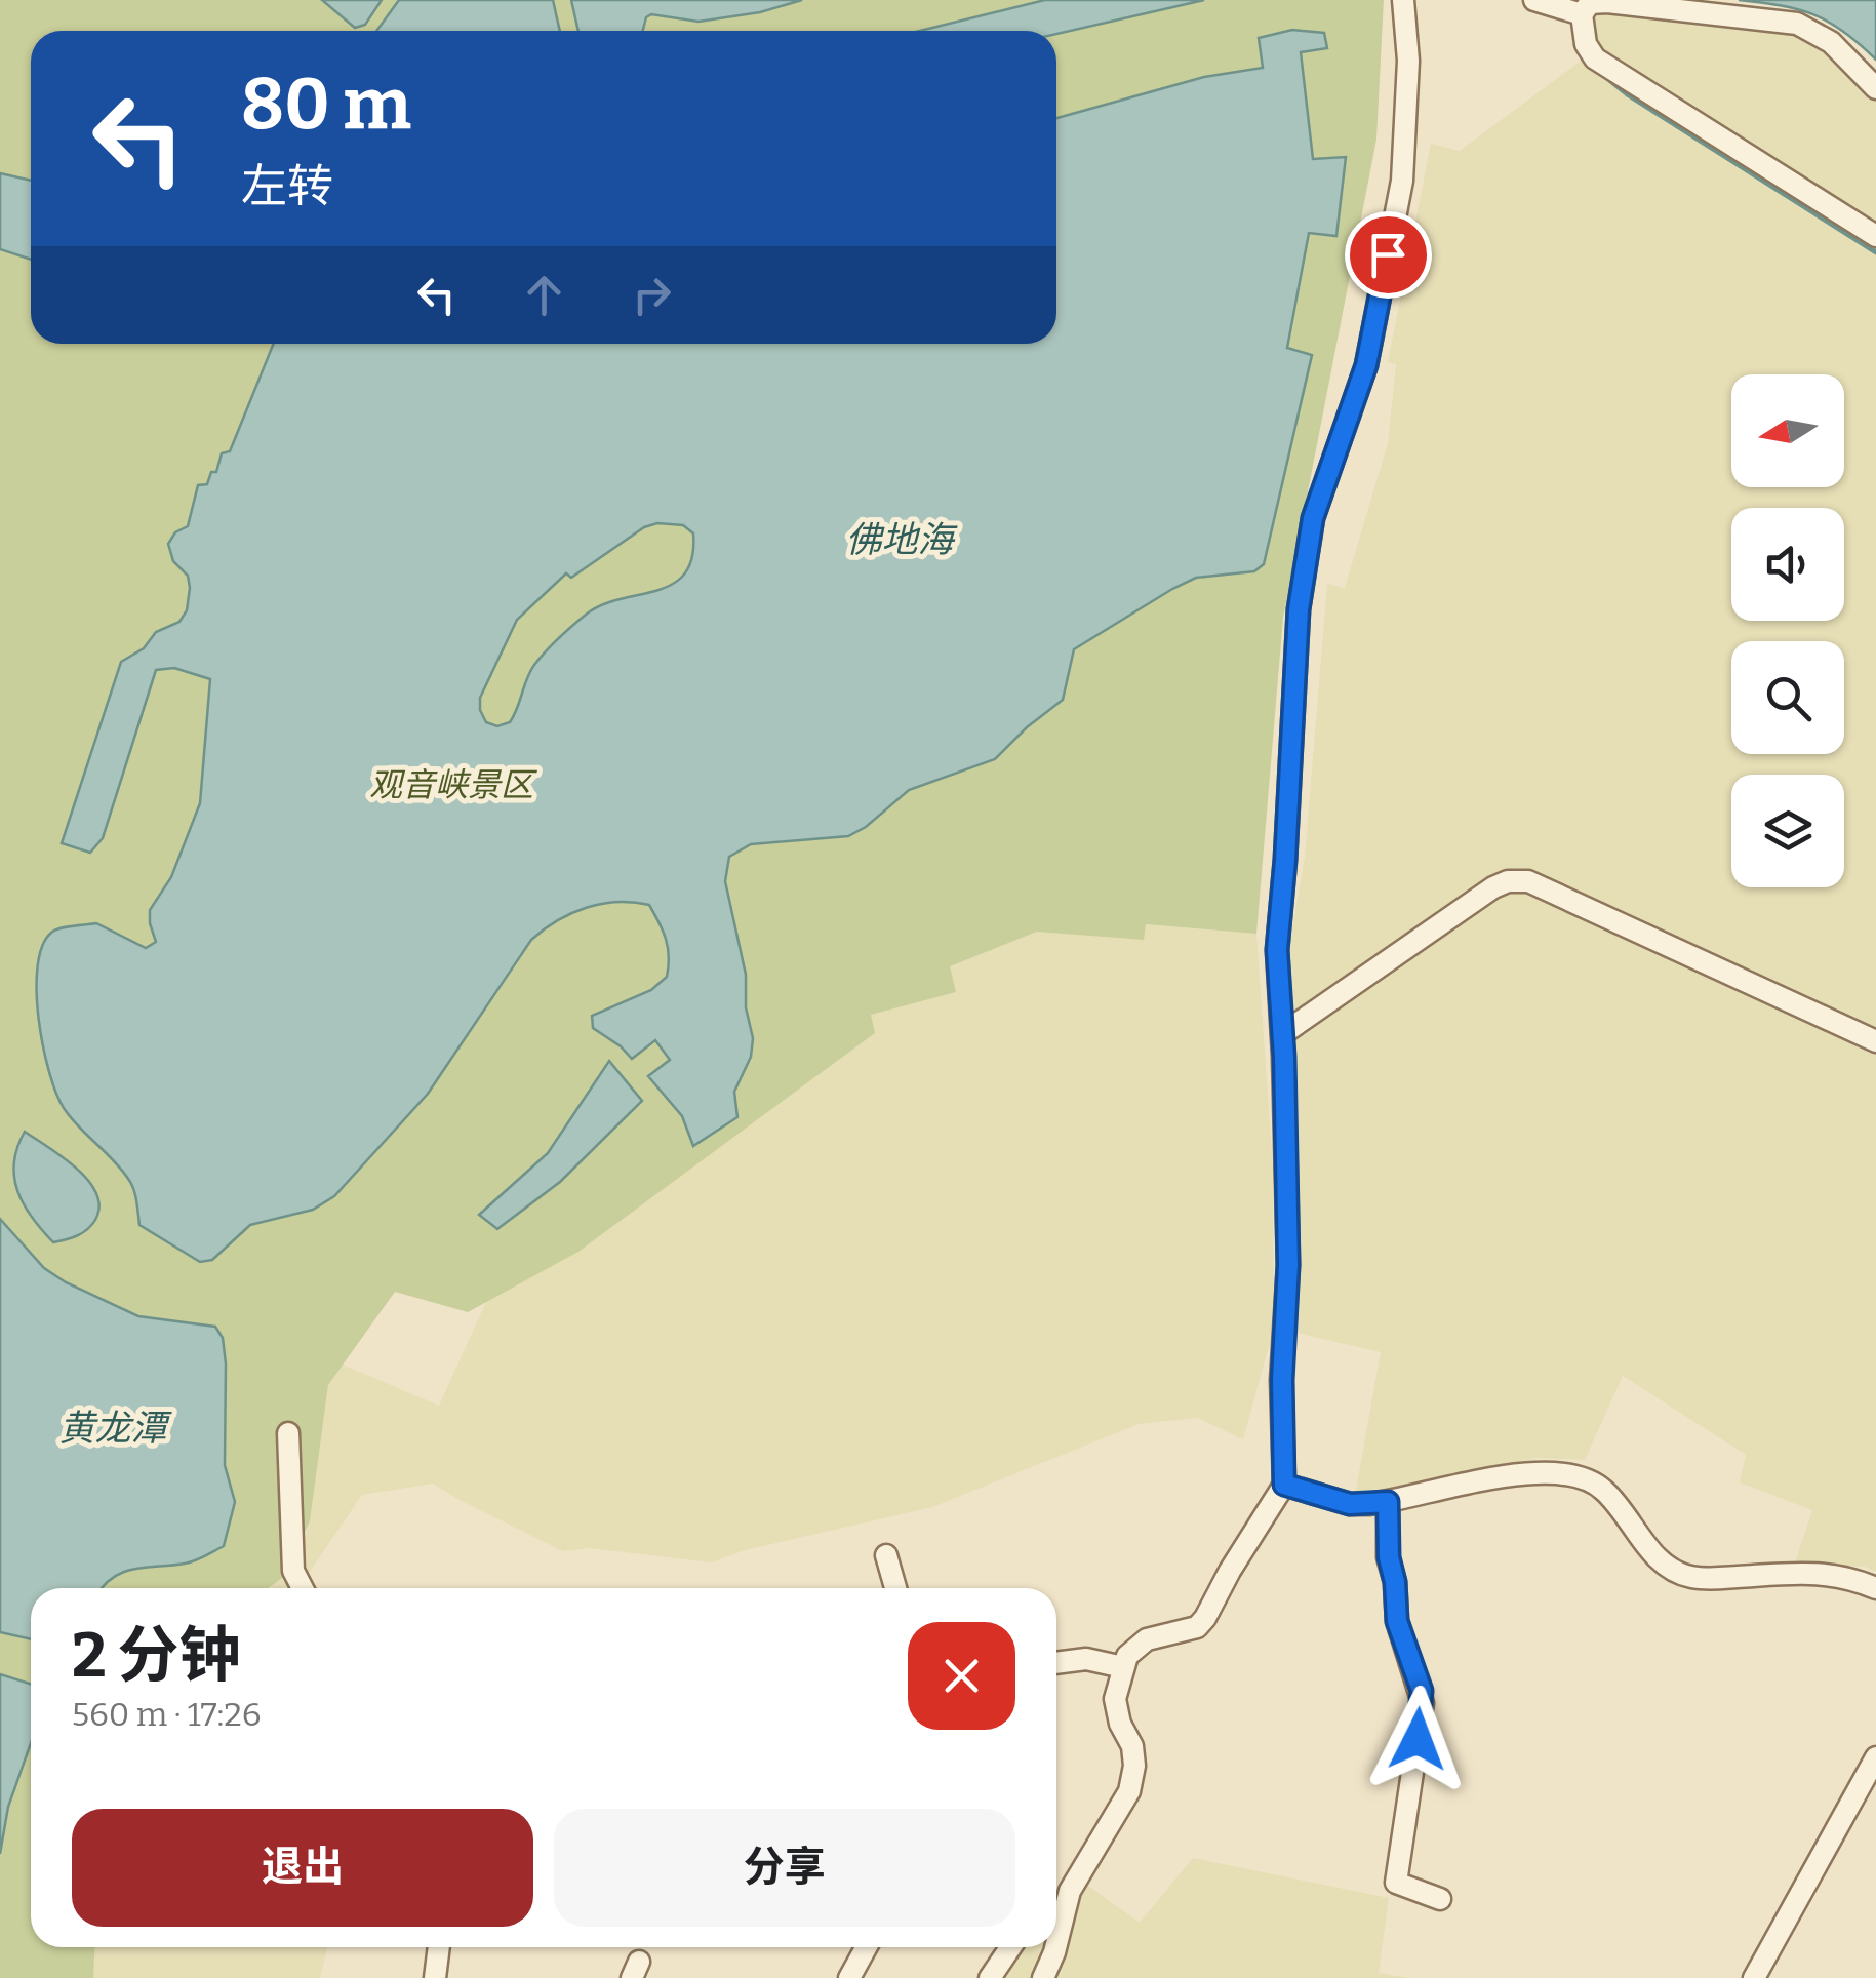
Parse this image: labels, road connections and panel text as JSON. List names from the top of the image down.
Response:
{
  "water": ["佛地海", "黄龙潭"],
  "parks": ["观音峡景区"],
  "north": "left",
  "page": {
    "turn": ["80 m", "左转"],
    "heading": ["2 分钟", "560 m · 17:26"],
    "buttons": ["退出", "分享"]
  }
}
